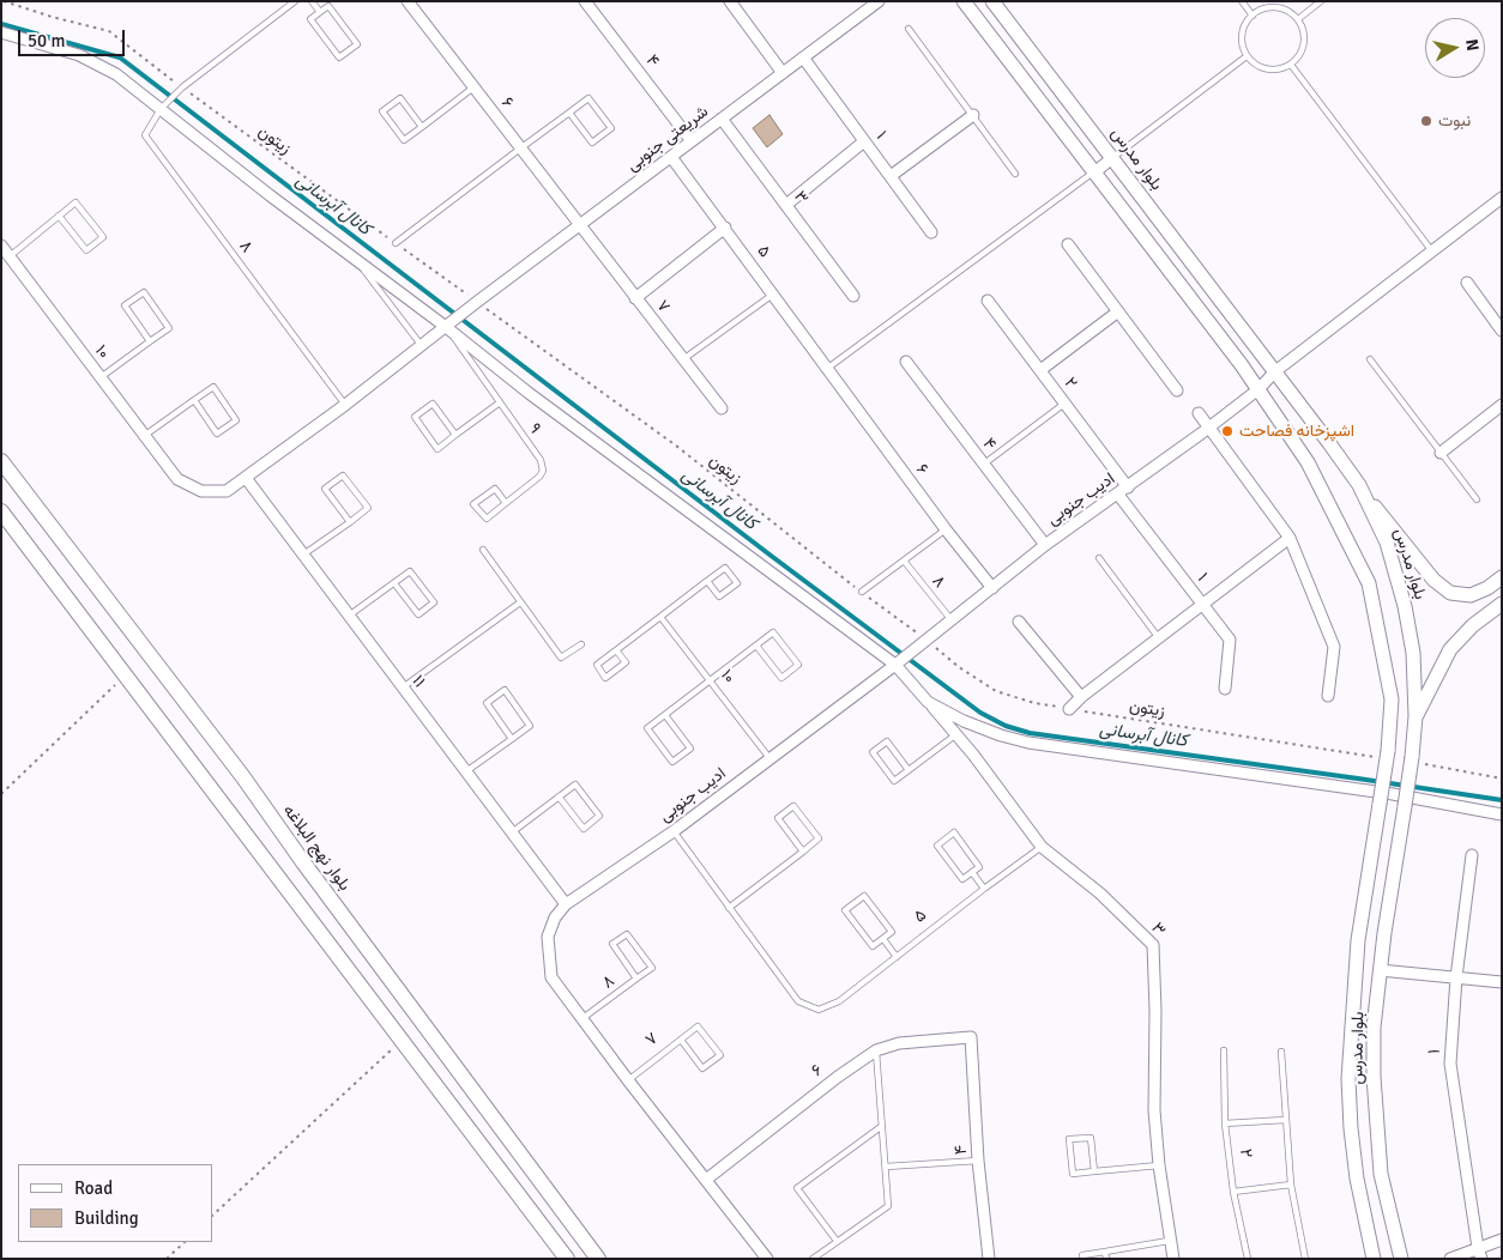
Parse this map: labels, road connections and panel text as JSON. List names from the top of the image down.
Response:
{
  "streets": {
    "main road": ["بلوار نهج البلاغه"],
    "street": [
      "۴",
      "۶",
      "۱",
      "شریعتی جنوبی",
      "بلوار مدرس",
      "۳",
      "۵",
      "۷",
      "۱۰",
      "۲",
      "ادیب جنوبی",
      "۱۱"
    ],
    "lane": ["۸", "۹"],
    "path": ["زیتون"]
  },
  "crossings": [
    ["۴", "۶"],
    ["۴", "شریعتی جنوبی"],
    ["۴", "ادیب جنوبی"],
    ["۶", "شریعتی جنوبی"],
    ["۶", "۵"],
    ["۶", "۷"],
    ["۶", "ادیب جنوبی"],
    ["۱", "شریعتی جنوبی"],
    ["۱", "۲"],
    ["۱", "ادیب جنوبی"],
    ["شریعتی جنوبی", "زیتون"],
    ["شریعتی جنوبی", "۳"],
    ["شریعتی جنوبی", "۸"],
    ["شریعتی جنوبی", "۵"],
    ["شریعتی جنوبی", "۷"],
    ["شریعتی جنوبی", "۱۰"],
    ["شریعتی جنوبی", "۹"],
    ["شریعتی جنوبی", "۱۱"],
    ["زیتون", "بلوار مدرس"],
    ["زیتون", "ادیب جنوبی"],
    ["بلوار مدرس", "ادیب جنوبی"],
    ["۳", "۸"],
    ["۳", "۵"],
    ["۳", "۹"],
    ["۳", "ادیب جنوبی"],
    ["۸", "ادیب جنوبی"],
    ["۱۰", "ادیب جنوبی"],
    ["۲", "ادیب جنوبی"],
    ["ادیب جنوبی", "۱۱"]
  ],
  "water": ["کانال آبرسانی"],
  "places": ["نبوت", "اشپزخانه فصاحت"],
  "legend": ["Road", "Building"],
  "scale_bar": "50 m",
  "north": "right"
}
